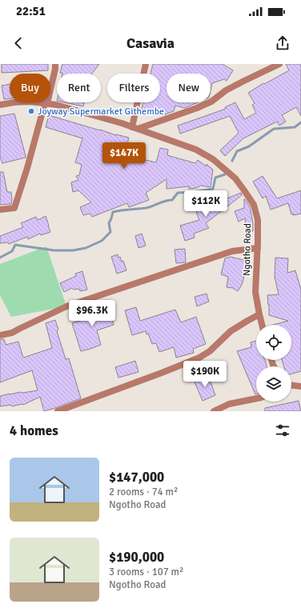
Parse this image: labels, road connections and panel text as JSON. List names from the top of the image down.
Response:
{
  "streets": {
    "street": ["Ngotho Road"]
  },
  "places": ["Joyway Supermarket Githembe"],
  "page": {
    "status": "22:51",
    "header": "Casavia",
    "chip": [
      "Buy",
      "Rent",
      "Filters",
      "New"
    ],
    "price": [
      "$147K",
      "$112K",
      "$96.3K",
      "$190K"
    ],
    "heading": "4 homes",
    "list": [
      {
        "name": "$147,000",
        "note": "2 rooms · 74 m² · Ngotho Road"
      },
      {
        "name": "$190,000",
        "note": "3 rooms · 107 m² · Ngotho Road"
      }
    ]
  }
}
